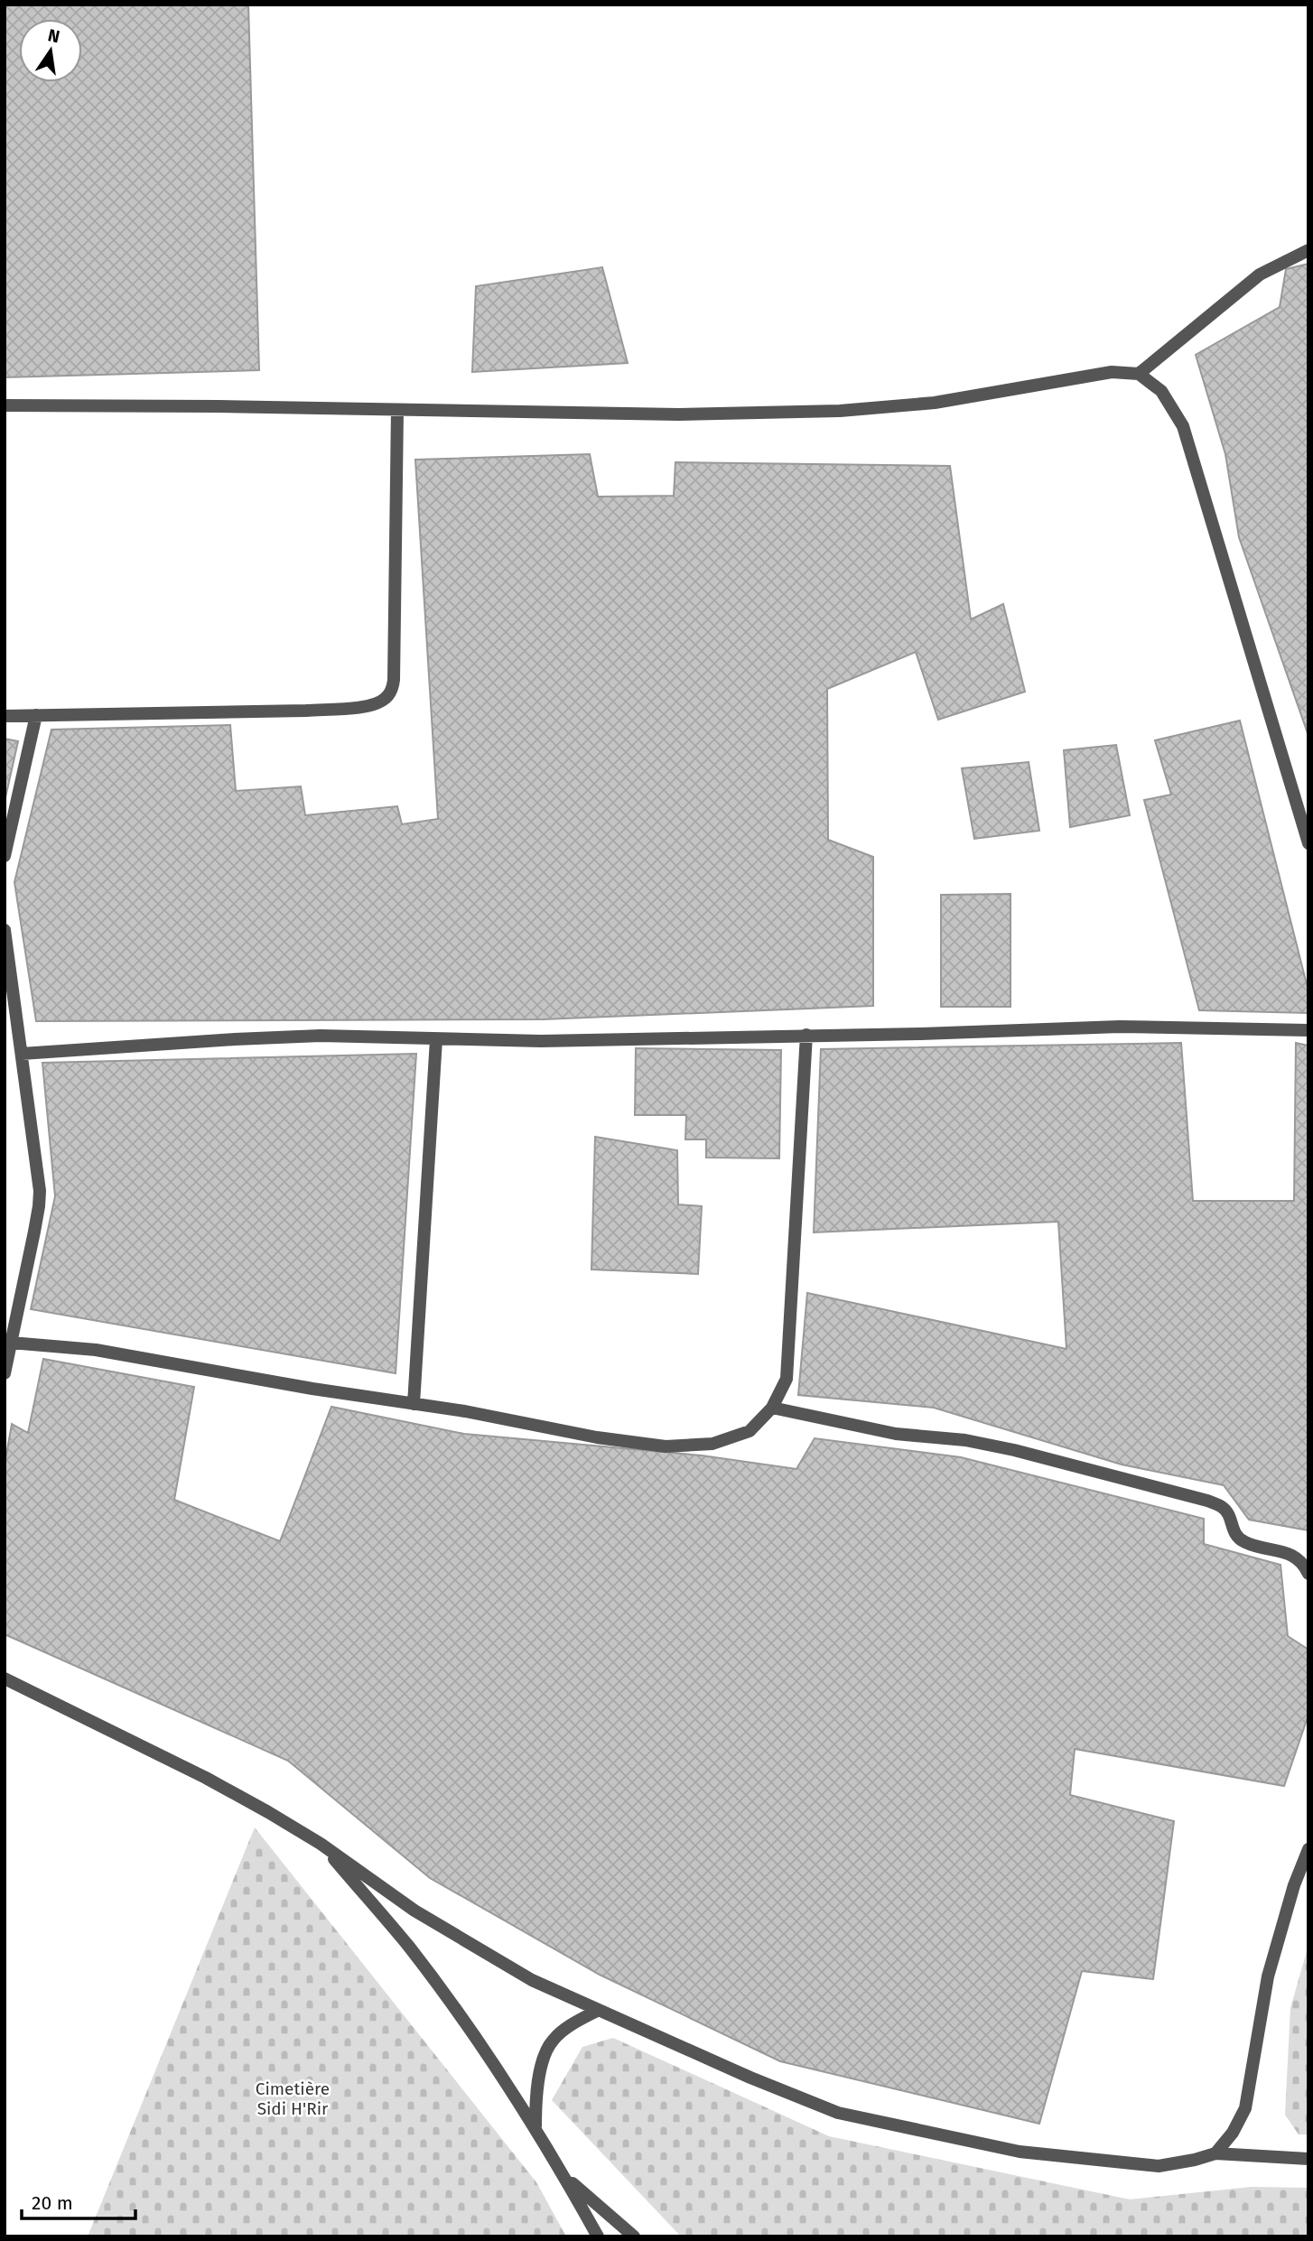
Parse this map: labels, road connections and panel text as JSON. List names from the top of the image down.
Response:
{
  "parks": ["Cimetière Sidi H'Rir"],
  "scale_bar": "20 m",
  "north": "top"
}
